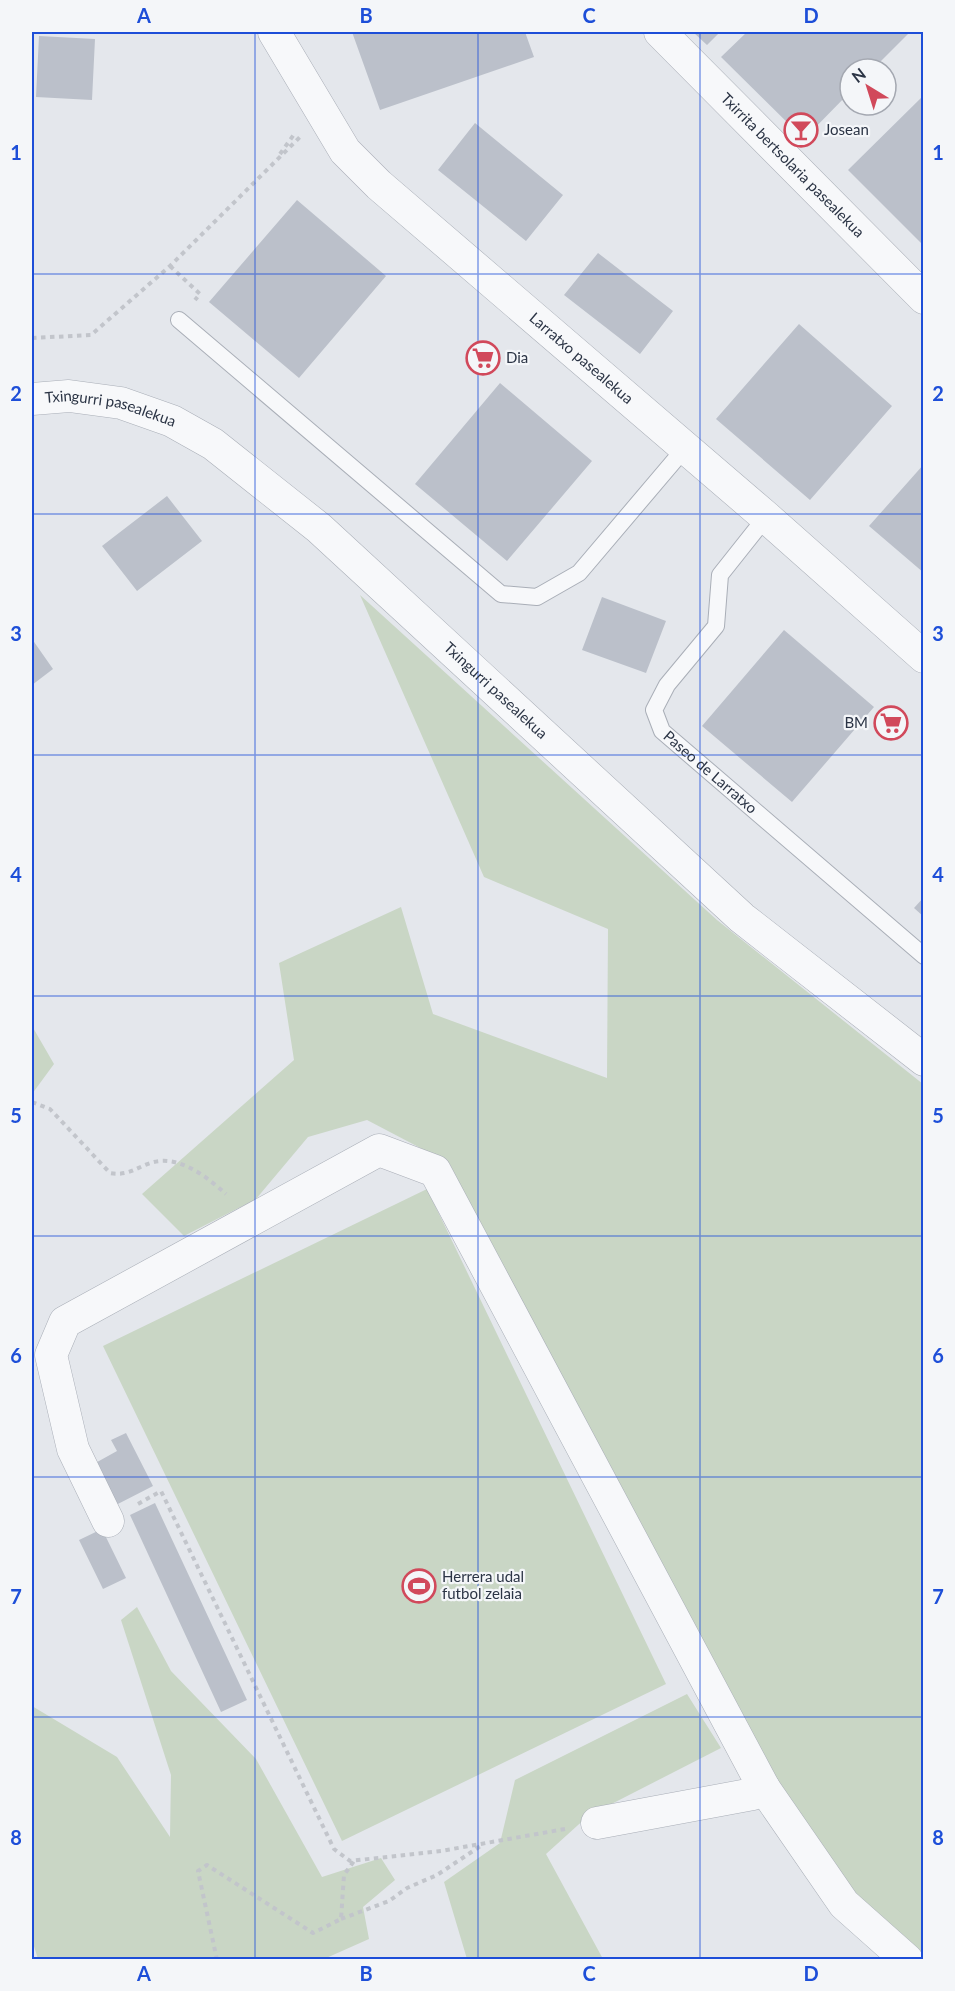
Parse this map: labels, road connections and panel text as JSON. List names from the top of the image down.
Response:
{
  "streets": {
    "street": ["Txirrita bertsolaria pasealekua", "Larratxo pasealekua", "Txingurri pasealekua"],
    "lane": ["Paseo de Larratxo"]
  },
  "crossings": [
    ["Larratxo pasealekua", "Paseo de Larratxo"]
  ],
  "places": {
    "bar": ["Josean"],
    "supermarket": ["Dia", "BM"],
    "sports": ["Herrera udal futbol zelaia"]
  },
  "north": "top left",
  "grid": {
    "columns": [
      "A",
      "B",
      "C",
      "D"
    ],
    "rows": [
      "1",
      "2",
      "3",
      "4",
      "5",
      "6",
      "7",
      "8"
    ]
  }
}
